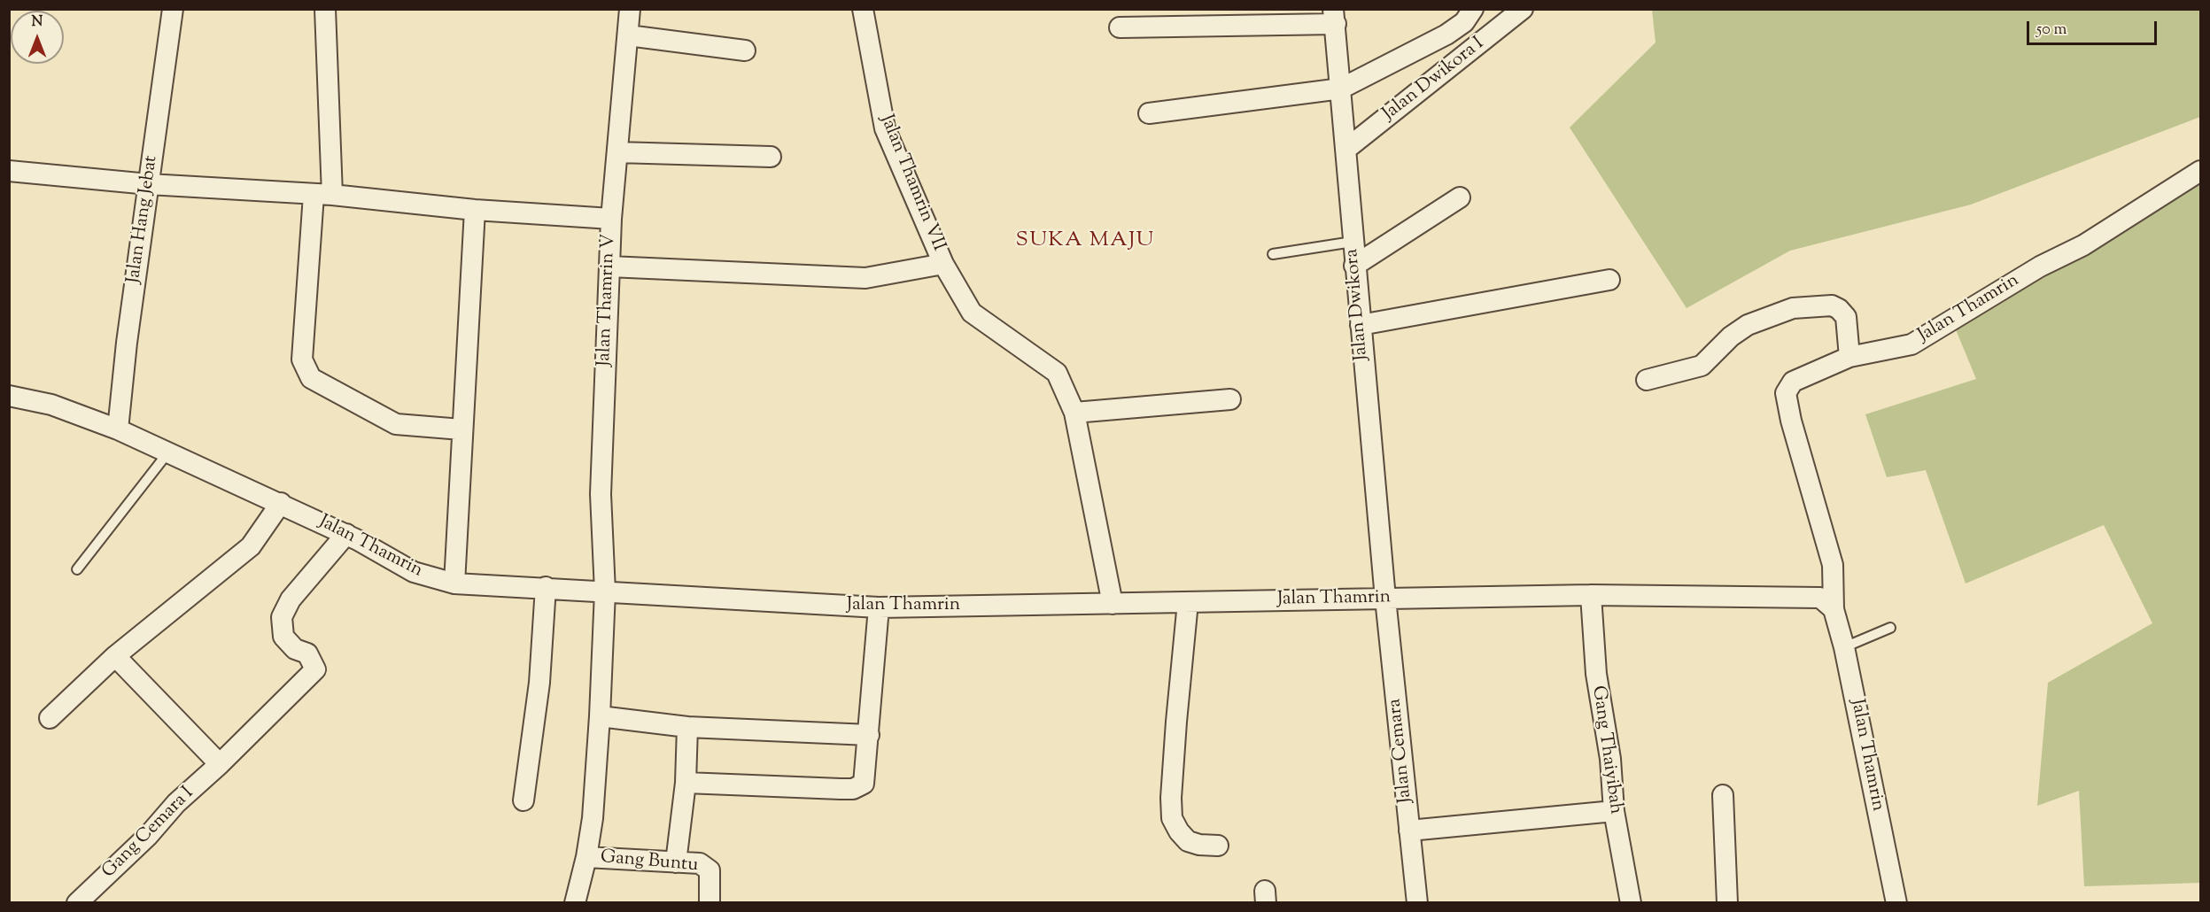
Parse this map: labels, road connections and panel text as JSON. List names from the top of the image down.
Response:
{
  "streets": {
    "street": [
      "Jalan Dwikora I",
      "Jalan Thamrin VII",
      "Jalan Hang Jebat",
      "Jalan Thamrin V",
      "Jalan Dwikora",
      "Jalan Thamrin",
      "Gang Thaiyibah",
      "Jalan Cemara",
      "Gang Cemara I",
      "Gang Buntu"
    ]
  },
  "crossings": [
    ["Jalan Dwikora I", "Jalan Dwikora"],
    ["Jalan Thamrin VII", "Jalan Thamrin"],
    ["Jalan Hang Jebat", "Jalan Thamrin"],
    ["Jalan Thamrin V", "Jalan Thamrin"],
    ["Jalan Thamrin V", "Gang Buntu"],
    ["Jalan Dwikora", "Jalan Thamrin"],
    ["Jalan Dwikora", "Jalan Cemara"],
    ["Jalan Thamrin", "Gang Thaiyibah"],
    ["Jalan Thamrin", "Jalan Cemara"],
    ["Jalan Thamrin", "Gang Cemara I"]
  ],
  "districts": ["SUKA MAJU"],
  "scale_bar": "50 m",
  "north": "top"
}
